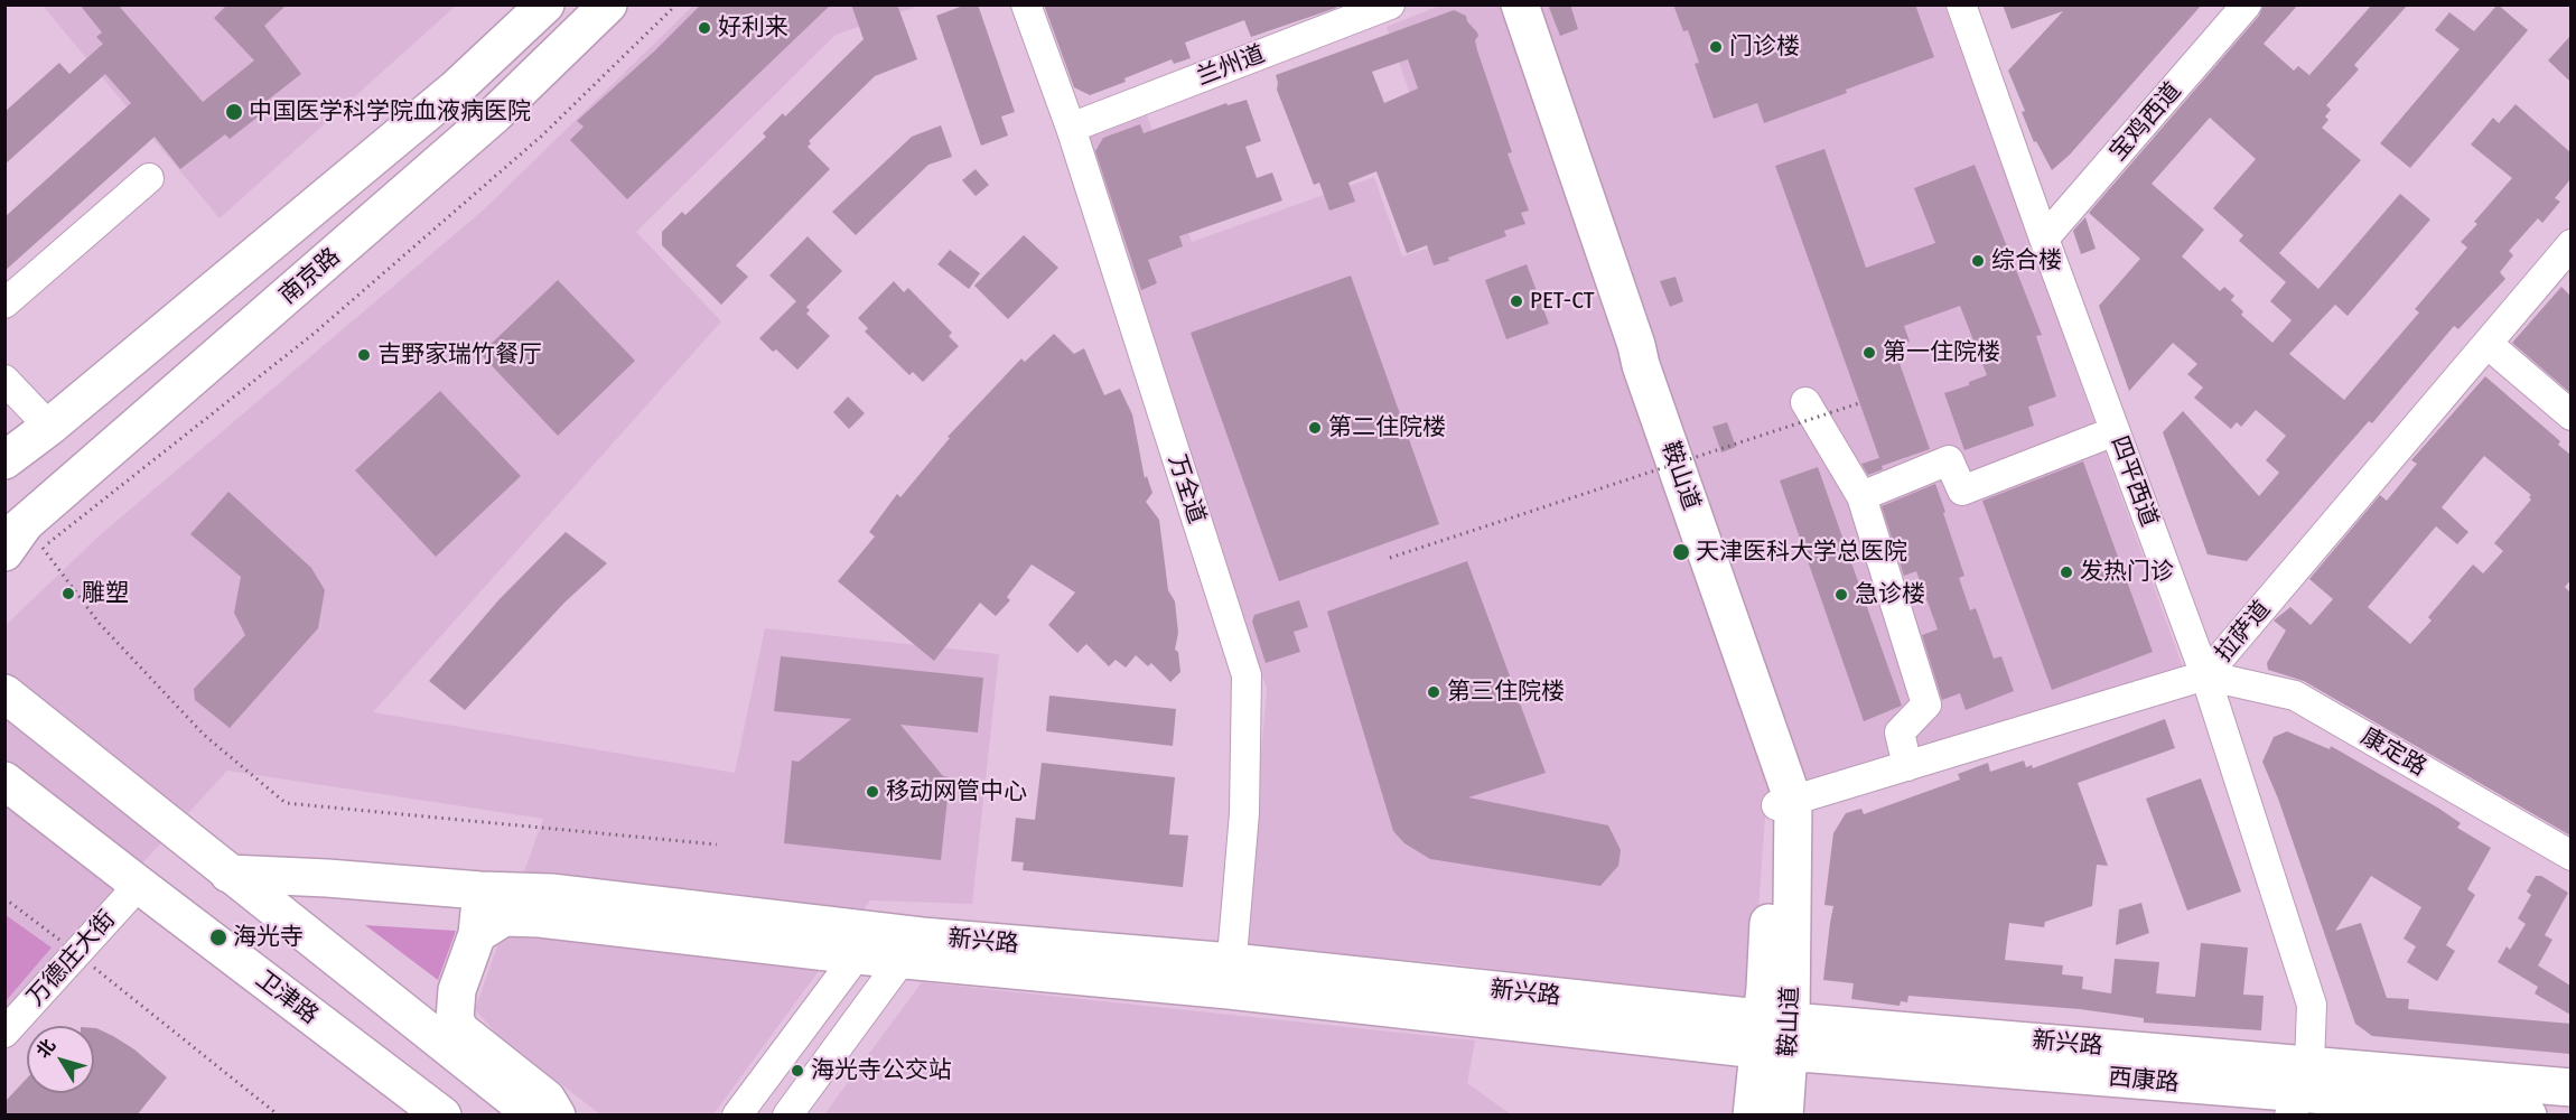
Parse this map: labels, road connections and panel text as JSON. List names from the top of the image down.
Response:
{
  "streets": {
    "main road": [
      "南京路",
      "鞍山道",
      "新兴路",
      "卫津路"
    ],
    "street": [
      "兰州道",
      "宝鸡西道",
      "四平西道",
      "万全道",
      "拉萨道",
      "康定路",
      "万德庄大街"
    ]
  },
  "crossings": [
    ["兰州道", "万全道"],
    ["宝鸡西道", "四平西道"],
    ["鞍山道", "拉萨道"],
    ["鞍山道", "新兴路"],
    ["四平西道", "拉萨道"],
    ["四平西道", "康定路"],
    ["四平西道", "新兴路"],
    ["万全道", "新兴路"],
    ["拉萨道", "康定路"],
    ["万德庄大街", "卫津路"]
  ],
  "places": [
    "好利来",
    "门诊楼",
    "中国医学科学院血液病医院",
    "综合楼",
    "PET-CT",
    "第一住院楼",
    "吉野家瑞竹餐厅",
    "第二住院楼",
    "天津医科大学总医院",
    "发热门诊",
    "雕塑",
    "急诊楼",
    "第三住院楼",
    "移动网管中心",
    "海光寺",
    "海光寺公交站"
  ],
  "north": "top left"
}
